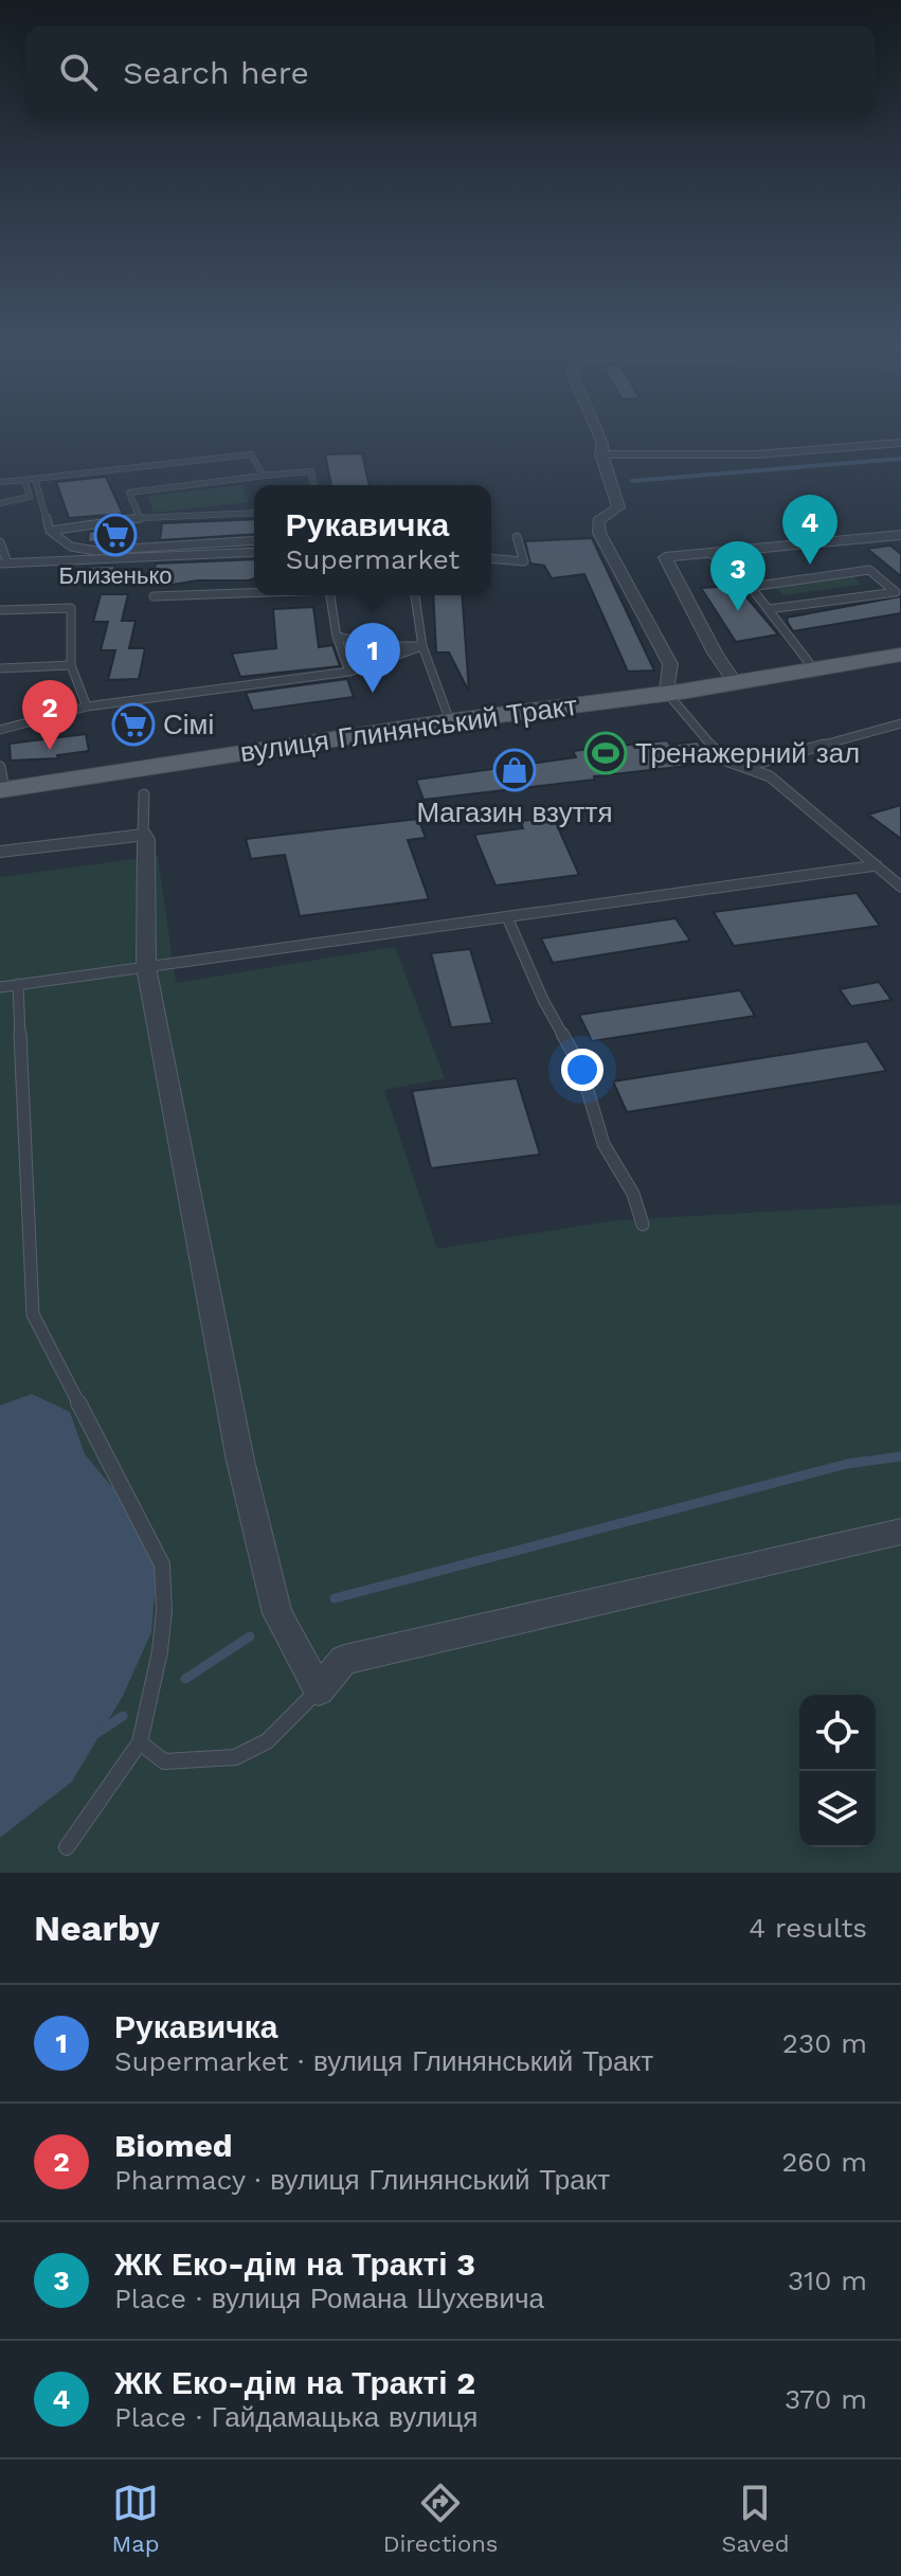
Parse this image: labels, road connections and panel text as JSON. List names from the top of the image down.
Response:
{
  "streets": {
    "main road": ["вулиця Глинянський Тракт"]
  },
  "places": {
    "supermarket": ["Близенько", "Сімі"],
    "sports": ["Тренажерний зал"],
    "shop": ["Магазин взуття"]
  },
  "page": {
    "search": "Search here",
    "popup": ["Рукавичка", "Supermarket"],
    "pins": [
      "4",
      "3",
      "1",
      "2"
    ],
    "heading": ["Nearby", "4 results"],
    "list": [
      {
        "mark": "1",
        "name": "Рукавичка",
        "note": "Supermarket · вулиця Глинянський Тракт",
        "value": "230 m"
      },
      {
        "mark": "2",
        "name": "Biomed",
        "note": "Pharmacy · вулиця Глинянський Тракт",
        "value": "260 m"
      },
      {
        "mark": "3",
        "name": "ЖК Еко-дім на Тракті 3",
        "note": "Place · вулиця Романа Шухевича",
        "value": "310 m"
      },
      {
        "mark": "4",
        "name": "ЖК Еко-дім на Тракті 2",
        "note": "Place · Гайдамацька вулиця",
        "value": "370 m"
      }
    ],
    "nav": ["Map", "Directions", "Saved"]
  }
}
